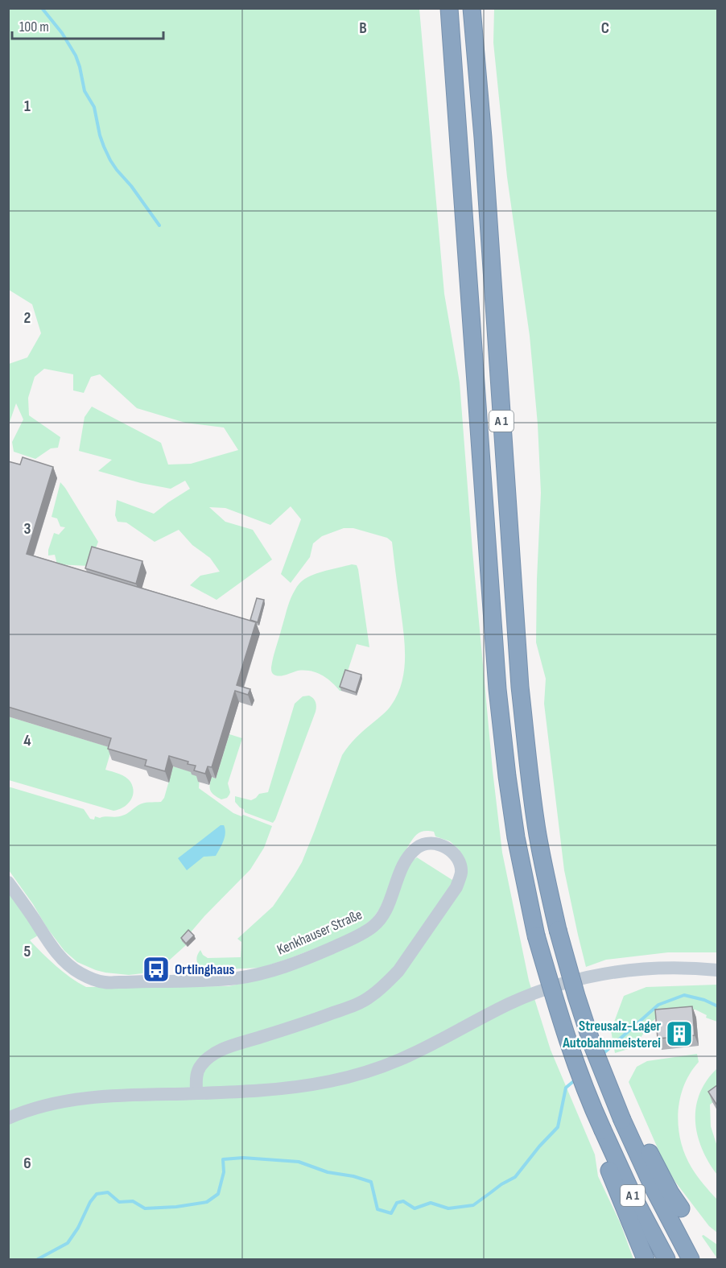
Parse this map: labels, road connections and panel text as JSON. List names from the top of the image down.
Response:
{
  "streets": {
    "highway": ["A 1"],
    "street": ["Kenkhauser Straße"]
  },
  "places": {
    "bus stop": ["Ortlinghaus"],
    "building": ["Streusalz-Lager Autobahnmeisterei"]
  },
  "scale_bar": "100 m",
  "grid": {
    "columns": ["B", "C"],
    "rows": [
      "1",
      "2",
      "3",
      "4",
      "5",
      "6"
    ]
  }
}
